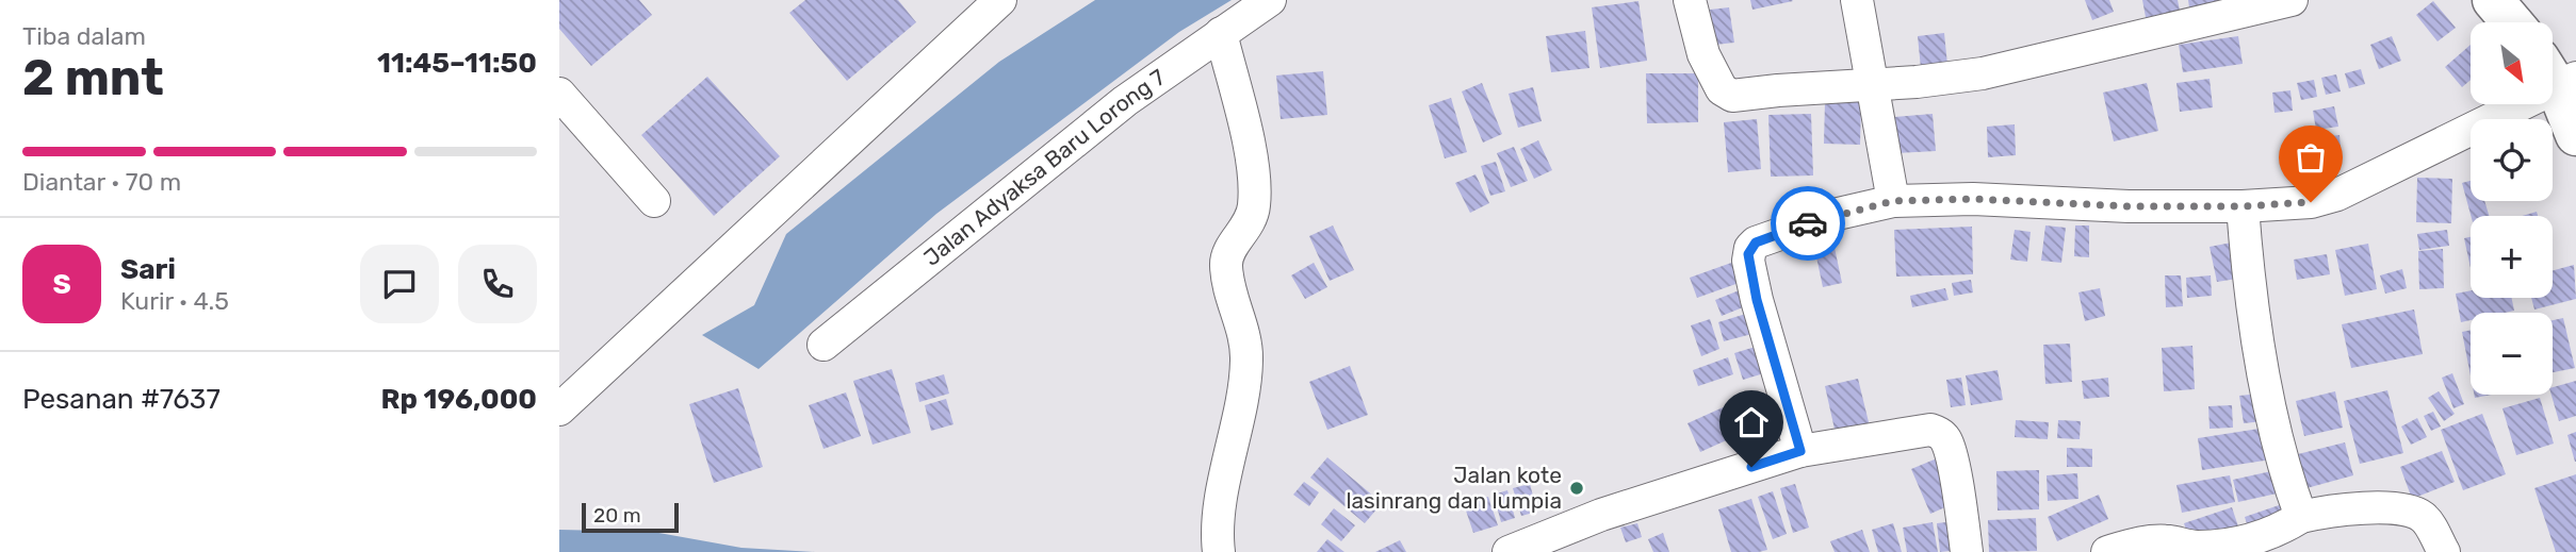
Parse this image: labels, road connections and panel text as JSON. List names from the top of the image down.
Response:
{
  "streets": {
    "street": ["Jalan Adyaksa Baru Lorong 7"]
  },
  "places": ["Jalan kote lasinrang dan lumpia"],
  "scale_bar": "20 m",
  "north": "bottom right",
  "page": {
    "heading": ["2 mnt", "Tiba dalam", "11:45–11:50"],
    "panel": [
      "Sari",
      "Kurir · 4.5",
      "Pesanan #7637",
      "Rp 196,000"
    ],
    "map_buttons": ["+", "−"],
    "bar": "Diantar · 70 m",
    "round": "S",
    "scale": "20 m"
  }
}
